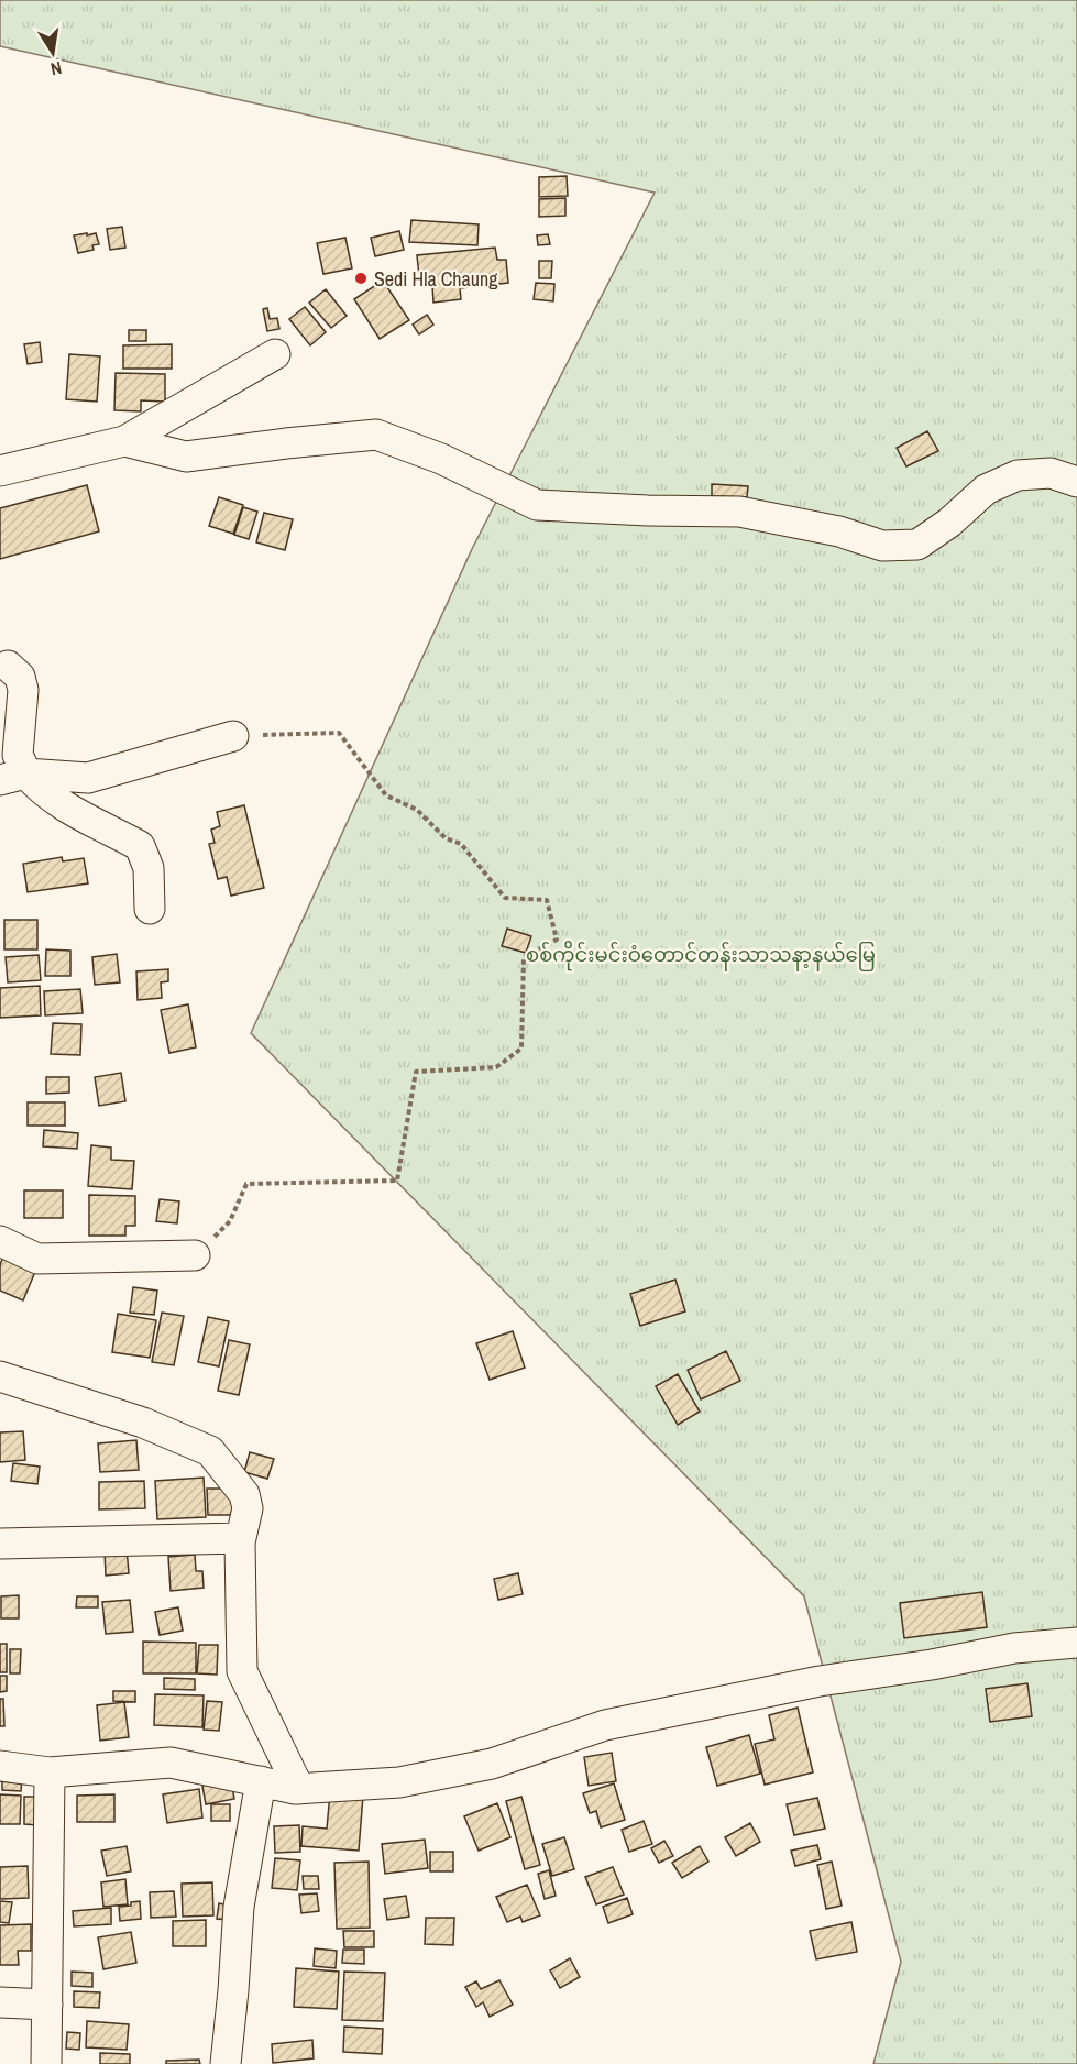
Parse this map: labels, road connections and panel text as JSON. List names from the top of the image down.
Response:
{
  "parks": ["စစ်ကိုင်းမင်းဝံတောင်တန်းသာသနာ့နယ်မြေ"],
  "places": ["Sedi Hla Chaung"],
  "north": "bottom"
}
